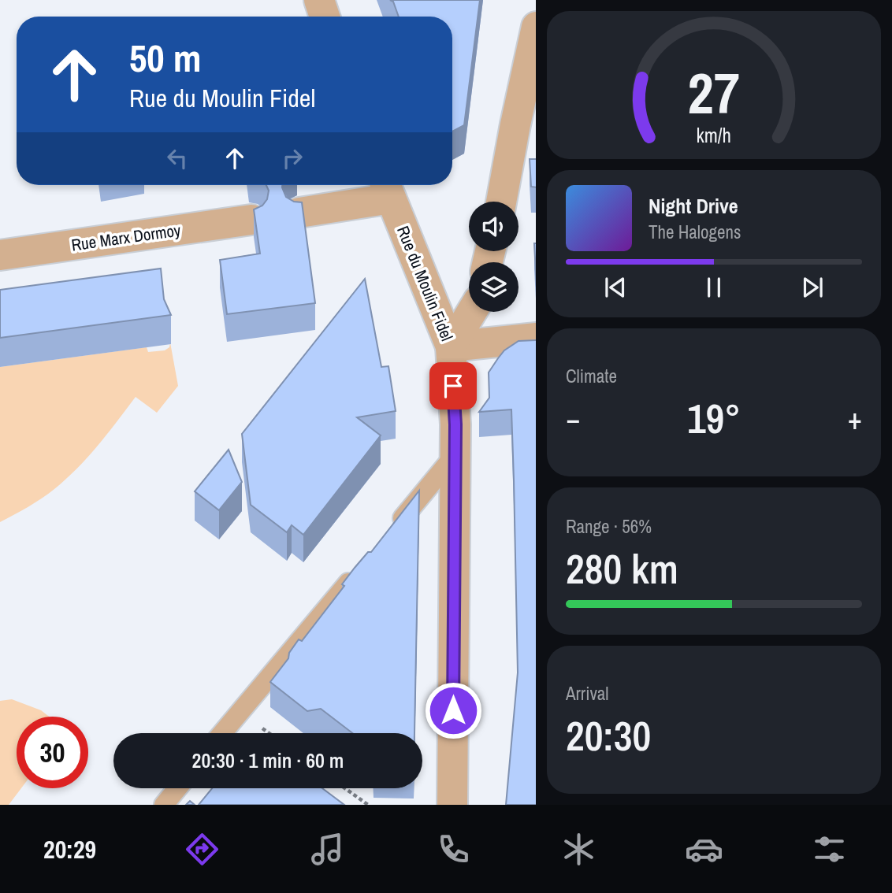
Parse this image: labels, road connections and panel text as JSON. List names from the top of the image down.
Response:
{
  "streets": {
    "street": ["Rue Marx Dormoy", "Rue du Moulin Fidel"]
  },
  "page": {
    "turn": ["50 m", "Rue du Moulin Fidel"],
    "song": ["Night Drive", "The Halogens"],
    "tile": [
      "Climate",
      ["Range · 56%", "280 km"],
      ["Arrival", "20:30"]
    ],
    "heat": ["−", "19°", "+"],
    "limit": "30",
    "trip": "20:30 · 1 min · 60 m",
    "tabs": "20:29",
    "gauge": ["27", "km/h"]
  }
}
